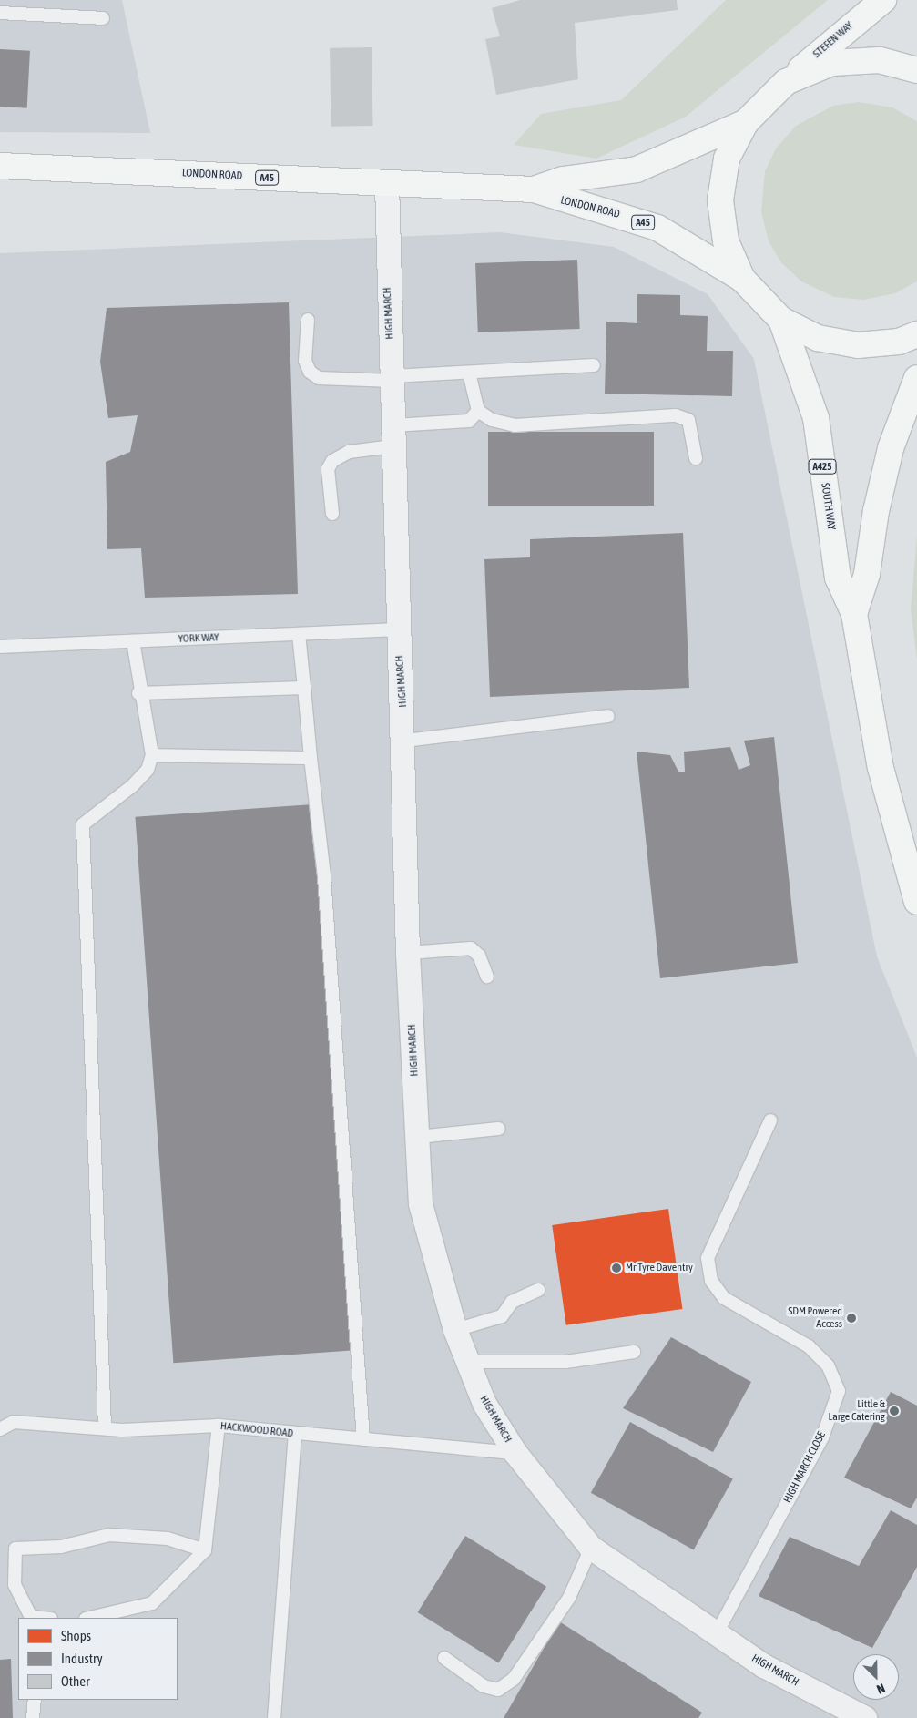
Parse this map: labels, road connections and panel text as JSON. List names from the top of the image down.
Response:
{
  "streets": {
    "main road": [
      "STEFEN WAY",
      "LONDON ROAD",
      "A45",
      "A425",
      "SOUTH WAY"
    ],
    "street": ["HIGH MARCH"],
    "lane": ["YORK WAY", "HACKWOOD ROAD", "HIGH MARCH CLOSE"]
  },
  "crossings": [
    ["STEFEN WAY", "LONDON ROAD"],
    ["LONDON ROAD", "HIGH MARCH"],
    ["HIGH MARCH", "YORK WAY"],
    ["HIGH MARCH", "HACKWOOD ROAD"],
    ["HIGH MARCH", "HIGH MARCH CLOSE"]
  ],
  "places": ["Mr Tyre Daventry", "SDM Powered Access", "Little & Large Catering"],
  "legend": ["Shops", "Industry", "Other"],
  "north": "bottom right"
}
